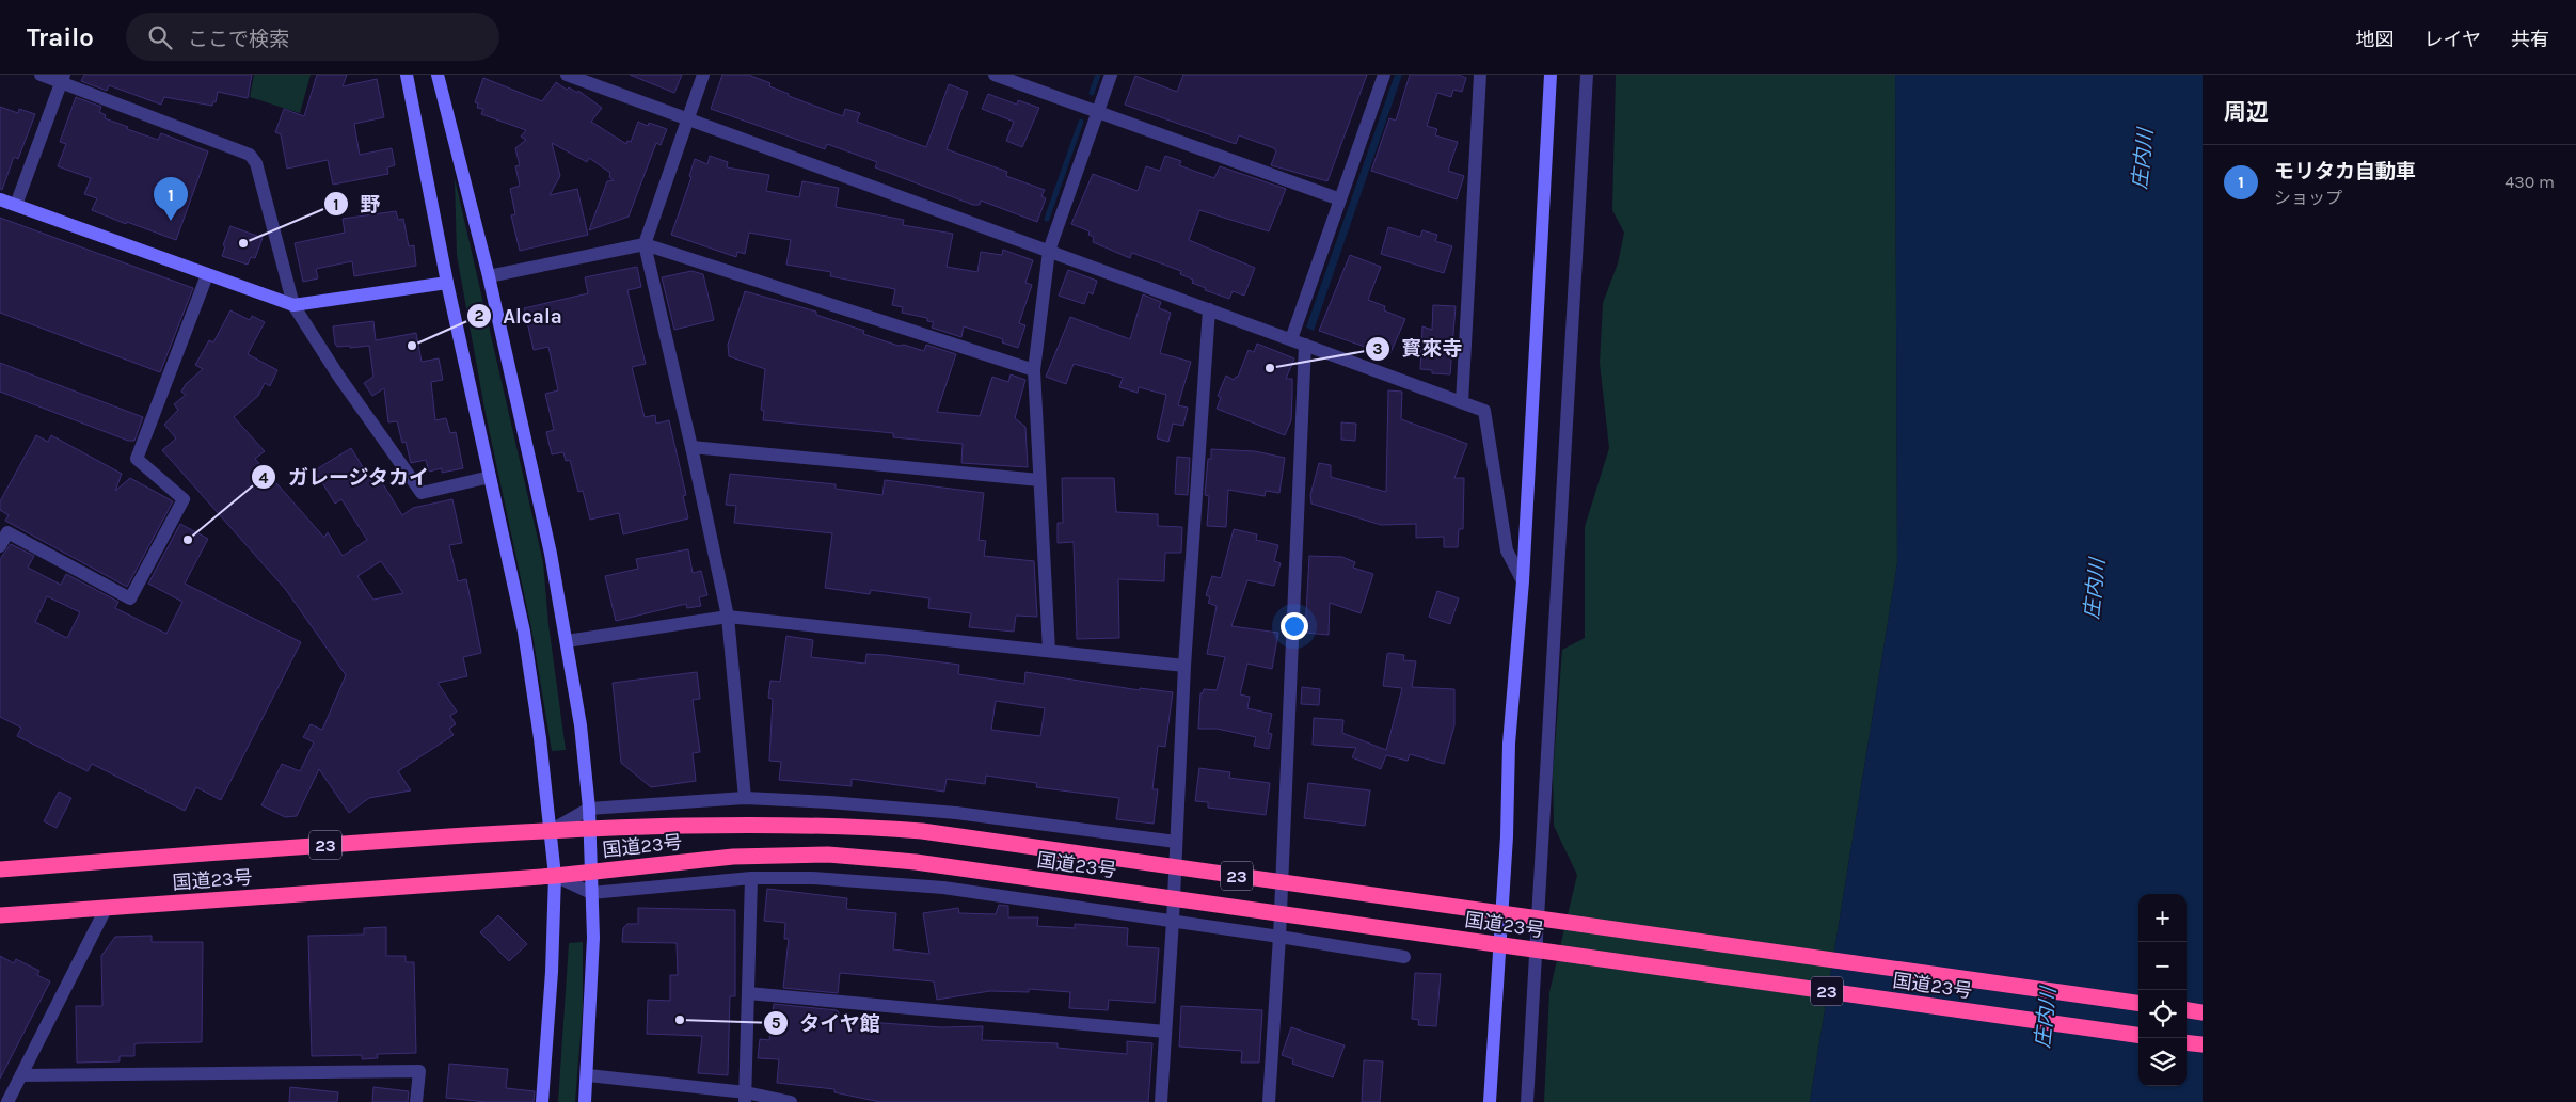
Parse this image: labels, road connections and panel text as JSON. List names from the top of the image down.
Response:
{
  "streets": {
    "highway": ["23", "国道23号"]
  },
  "water": ["庄内川"],
  "places": [
    "野",
    "Alcala",
    "寳來寺",
    "ガレージタカイ",
    "タイヤ館"
  ],
  "page": {
    "header": "Trailo",
    "search": "ここで検索",
    "nav": ["地図", "レイヤ", "共有"],
    "heading": "周辺",
    "list": [
      {
        "mark": "1",
        "name": "モリタカ自動車",
        "note": "ショップ",
        "value": "430 m"
      }
    ],
    "pins": "1",
    "map_buttons": ["+", "−"]
  }
}
